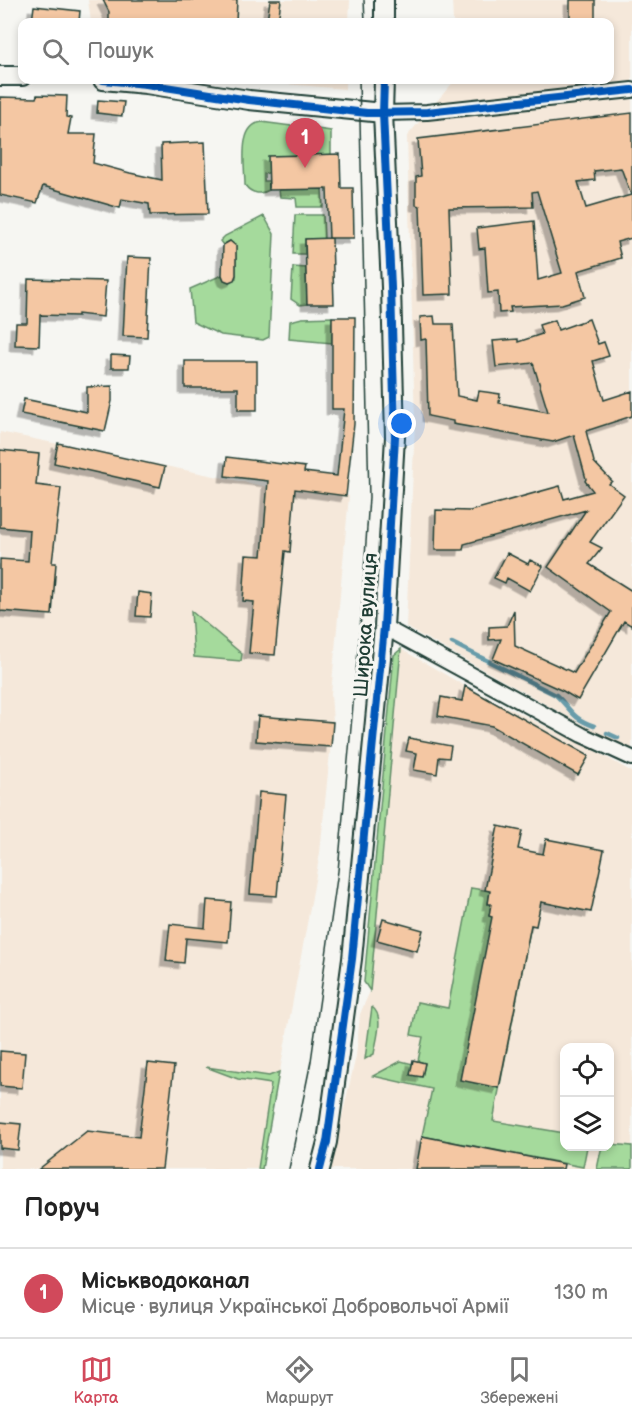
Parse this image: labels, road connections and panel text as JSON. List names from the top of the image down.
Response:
{
  "streets": {
    "street": ["Широка вулиця"]
  },
  "page": {
    "search": "Пошук",
    "pins": "1",
    "heading": "Поруч",
    "list": [
      {
        "mark": "1",
        "name": "Міськводоканал",
        "note": "Місце · вулиця Української Добровольчої Армії",
        "value": "130 m"
      }
    ],
    "nav": ["Карта", "Маршрут", "Збережені"]
  }
}
